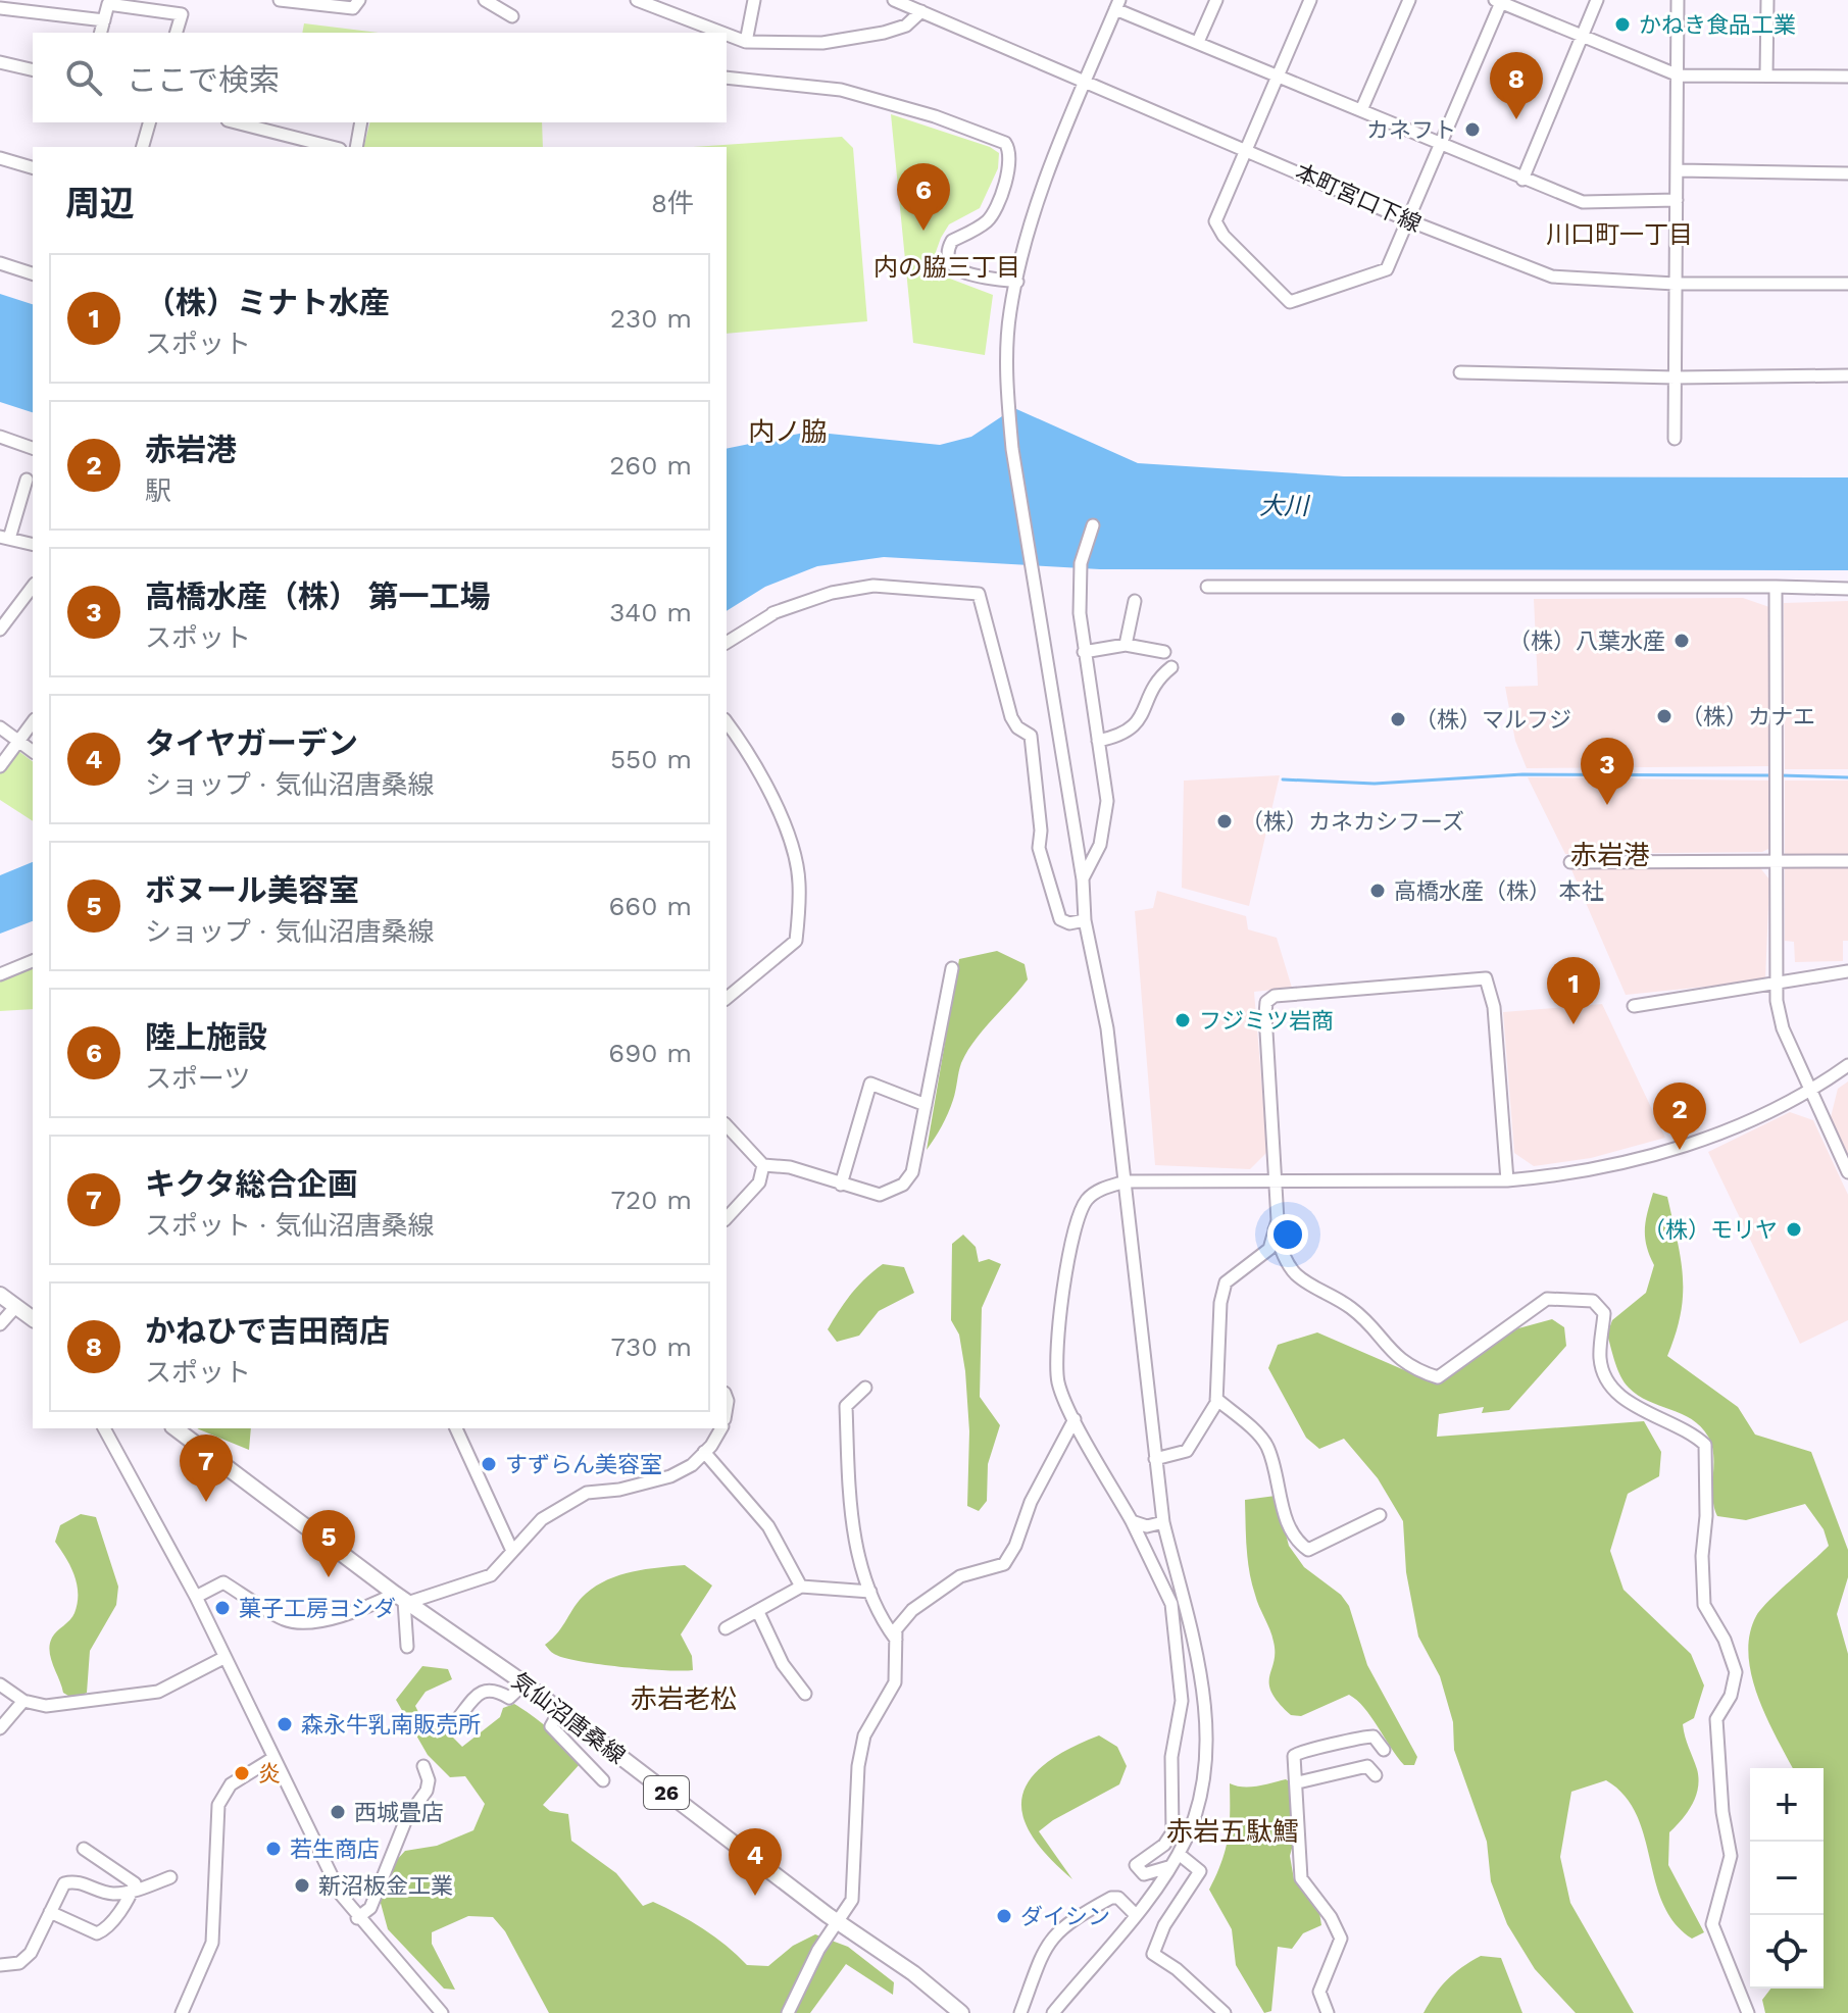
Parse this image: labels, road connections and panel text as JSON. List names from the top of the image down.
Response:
{
  "streets": {
    "main road": ["気仙沼唐桑線", "26"],
    "street": ["本町宮口下線"]
  },
  "districts": [
    "川口町一丁目",
    "内の脇三丁目",
    "内ノ脇",
    "赤岩港",
    "赤岩老松",
    "赤岩五駄鱈"
  ],
  "water": ["大川"],
  "places": [
    "かねき食品工業",
    "カネフト",
    "（株）八葉水産",
    "（株）カナエ",
    "（株）マルフジ",
    "（株）カネカシフーズ",
    "高橋水産（株） 本社",
    "フジミツ岩商",
    "（株）モリヤ",
    "すずらん美容室",
    "菓子工房ヨシダ",
    "森永牛乳南販売所",
    "炎",
    "西城畳店",
    "若生商店",
    "新沼板金工業",
    "ダイシン"
  ],
  "page": {
    "search": "ここで検索",
    "pins": [
      "8",
      "6",
      "3",
      "1",
      "2",
      "7",
      "5",
      "4"
    ],
    "heading": ["周辺", "8件"],
    "list": [
      {
        "mark": "1",
        "name": "（株）ミナト水産",
        "note": "スポット",
        "value": "230 m"
      },
      {
        "mark": "2",
        "name": "赤岩港",
        "note": "駅",
        "value": "260 m"
      },
      {
        "mark": "3",
        "name": "高橋水産（株） 第一工場",
        "note": "スポット",
        "value": "340 m"
      },
      {
        "mark": "4",
        "name": "タイヤガーデン",
        "note": "ショップ · 気仙沼唐桑線",
        "value": "550 m"
      },
      {
        "mark": "5",
        "name": "ボヌール美容室",
        "note": "ショップ · 気仙沼唐桑線",
        "value": "660 m"
      },
      {
        "mark": "6",
        "name": "陸上施設",
        "note": "スポーツ",
        "value": "690 m"
      },
      {
        "mark": "7",
        "name": "キクタ総合企画",
        "note": "スポット · 気仙沼唐桑線",
        "value": "720 m"
      },
      {
        "mark": "8",
        "name": "かねひで吉田商店",
        "note": "スポット",
        "value": "730 m"
      }
    ],
    "map_buttons": ["+", "−"]
  }
}
